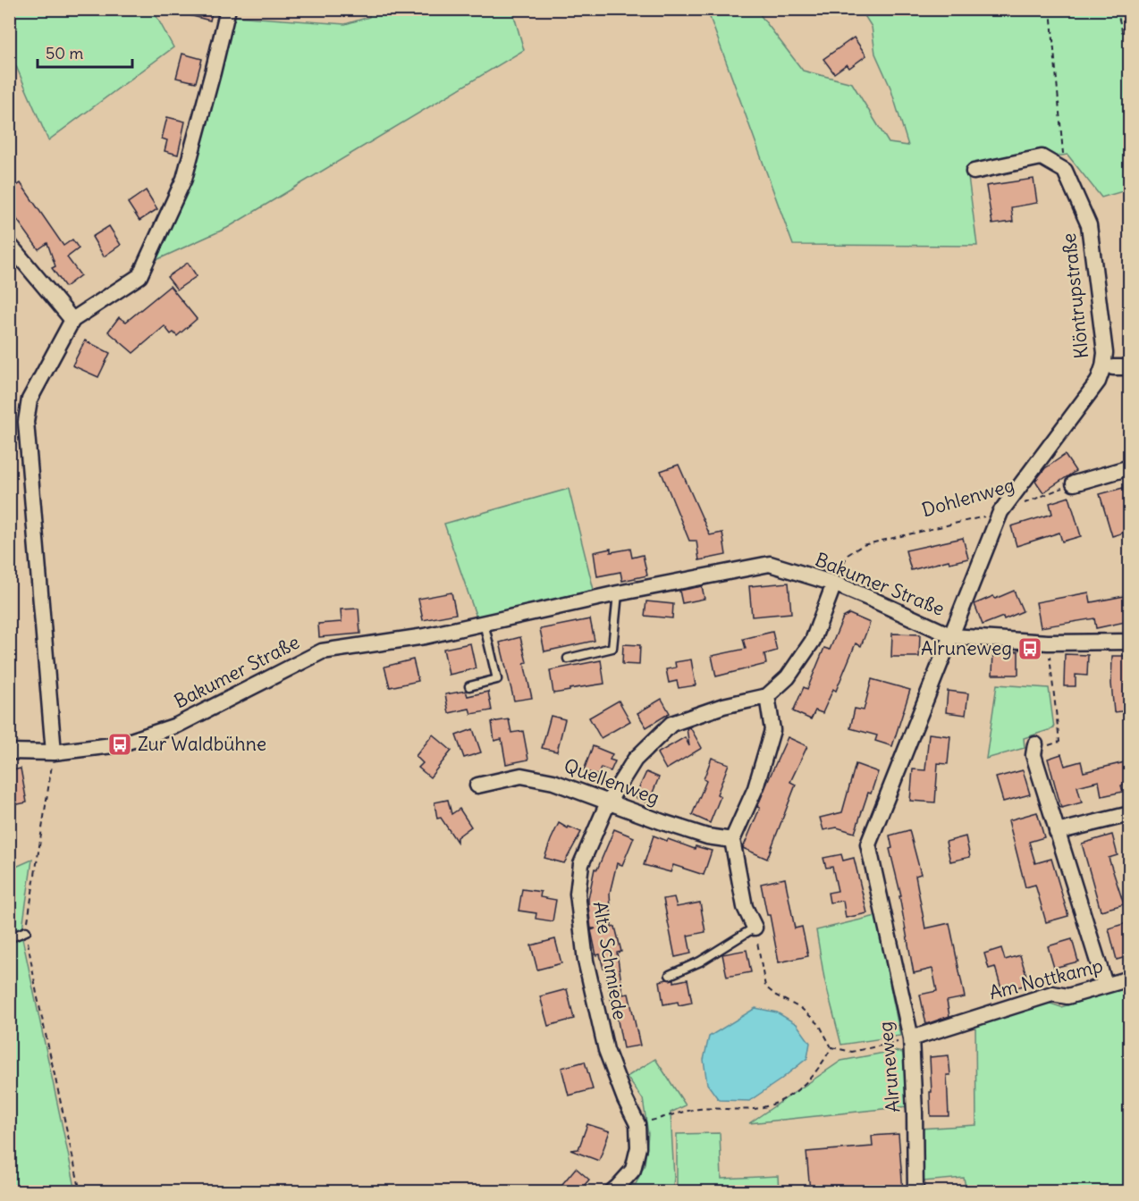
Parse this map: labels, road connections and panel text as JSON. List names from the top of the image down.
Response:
{
  "streets": {
    "street": [
      "Klöntrupstraße",
      "Bakumer Straße",
      "Quellenweg",
      "Alte Schmiede",
      "Am Nottkamp",
      "Alruneweg"
    ],
    "path": ["Dohlenweg"]
  },
  "crossings": [
    ["Klöntrupstraße", "Dohlenweg"],
    ["Klöntrupstraße", "Bakumer Straße"],
    ["Klöntrupstraße", "Alruneweg"],
    ["Dohlenweg", "Bakumer Straße"],
    ["Dohlenweg", "Alte Schmiede"],
    ["Bakumer Straße", "Alte Schmiede"],
    ["Bakumer Straße", "Alruneweg"],
    ["Quellenweg", "Alte Schmiede"],
    ["Am Nottkamp", "Alruneweg"]
  ],
  "places": {
    "bus stop": ["Alruneweg", "Zur Waldbühne"]
  },
  "scale_bar": "50 m"
}
